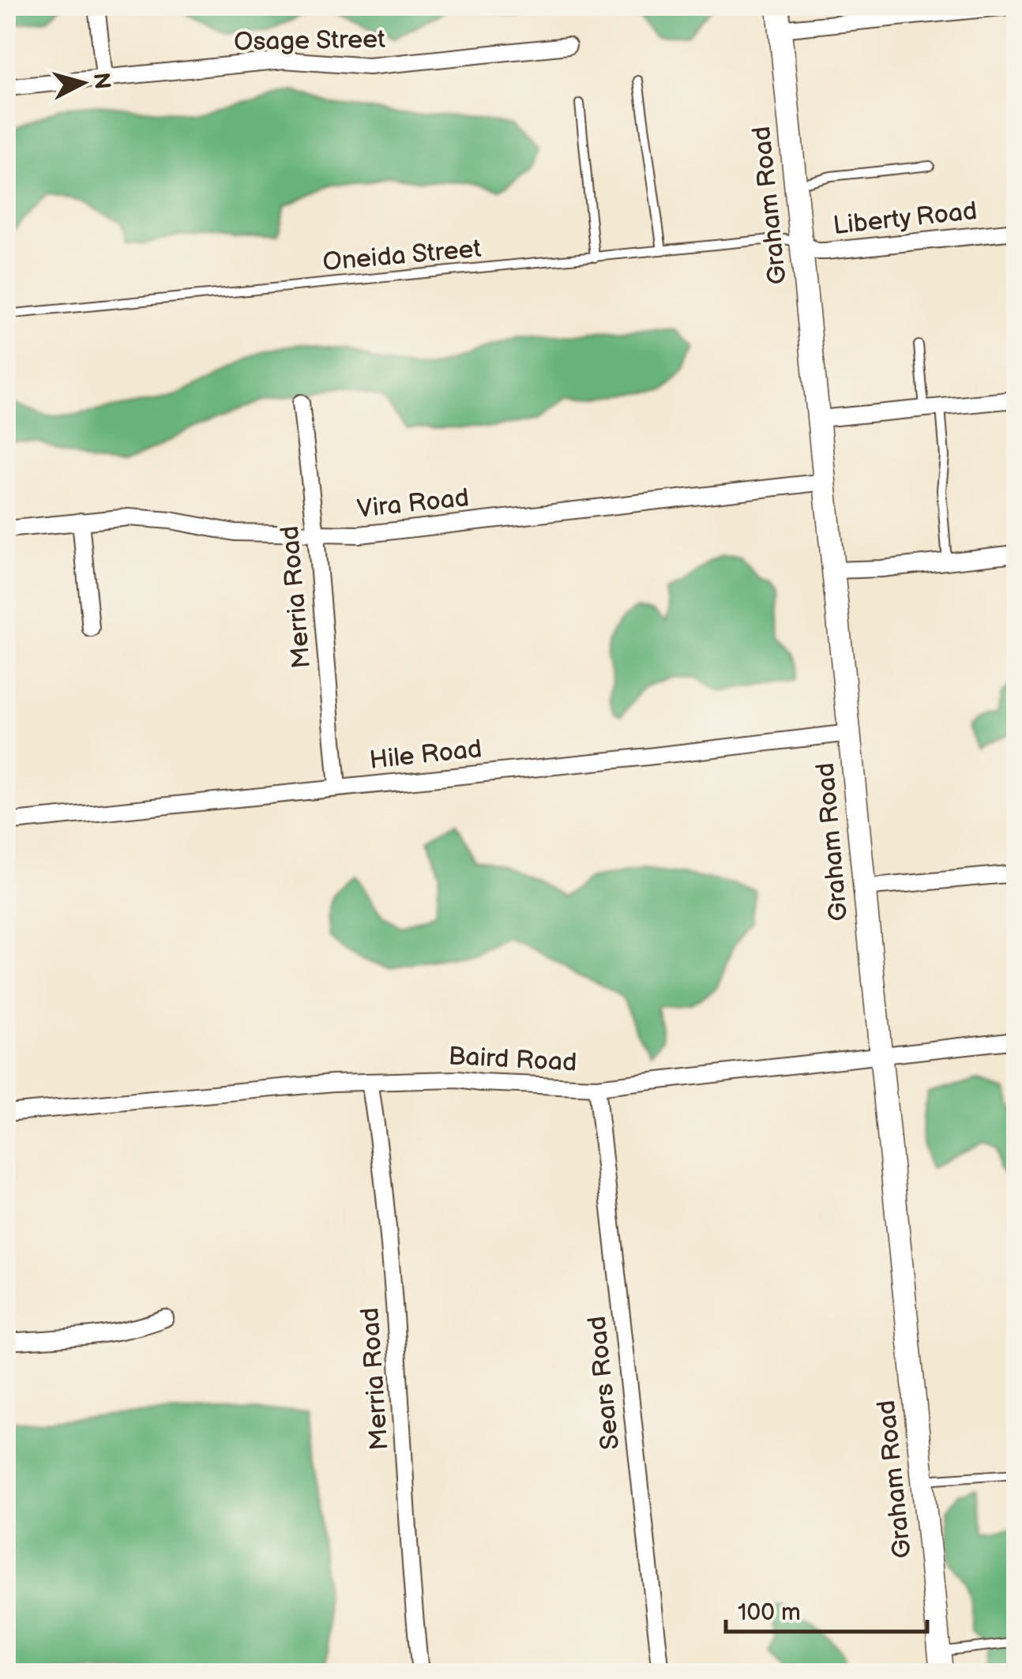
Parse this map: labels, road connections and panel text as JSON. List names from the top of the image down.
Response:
{
  "streets": {
    "main road": ["Graham Road"],
    "street": [
      "Osage Street",
      "Liberty Road",
      "Vira Road",
      "Merria Road",
      "Hile Road",
      "Baird Road",
      "Sears Road"
    ],
    "lane": ["Oneida Street"]
  },
  "crossings": [
    ["Graham Road", "Liberty Road"],
    ["Graham Road", "Oneida Street"],
    ["Graham Road", "Vira Road"],
    ["Graham Road", "Hile Road"],
    ["Graham Road", "Baird Road"],
    ["Liberty Road", "Oneida Street"],
    ["Vira Road", "Merria Road"],
    ["Merria Road", "Hile Road"],
    ["Merria Road", "Baird Road"],
    ["Baird Road", "Sears Road"]
  ],
  "scale_bar": "100 m",
  "north": "right"
}
